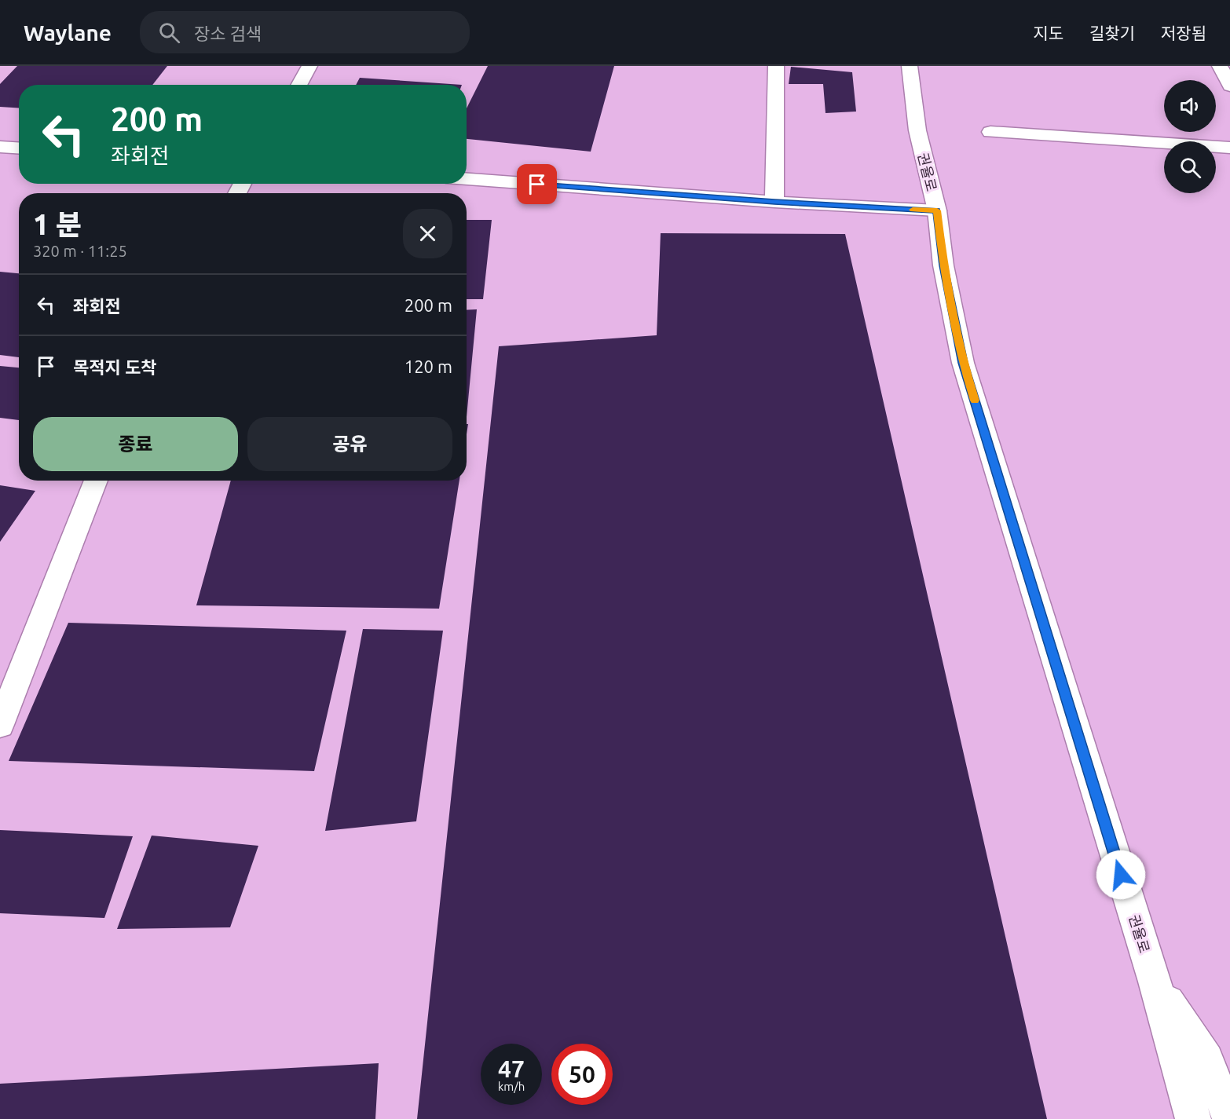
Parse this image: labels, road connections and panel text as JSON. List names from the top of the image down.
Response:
{
  "streets": {
    "main road": ["권율로"]
  },
  "page": {
    "header": "Waylane",
    "search": "장소 검색",
    "nav": ["지도", "길찾기", "저장됨"],
    "turn": ["200 m", "좌회전"],
    "heading": ["1 분", "320 m · 11:25"],
    "list": [
      {
        "name": "좌회전",
        "value": "200 m"
      },
      {
        "name": "목적지 도착",
        "value": "120 m"
      }
    ],
    "buttons": ["종료", "공유"],
    "speed": "47 km/h",
    "limit": "50"
  }
}
